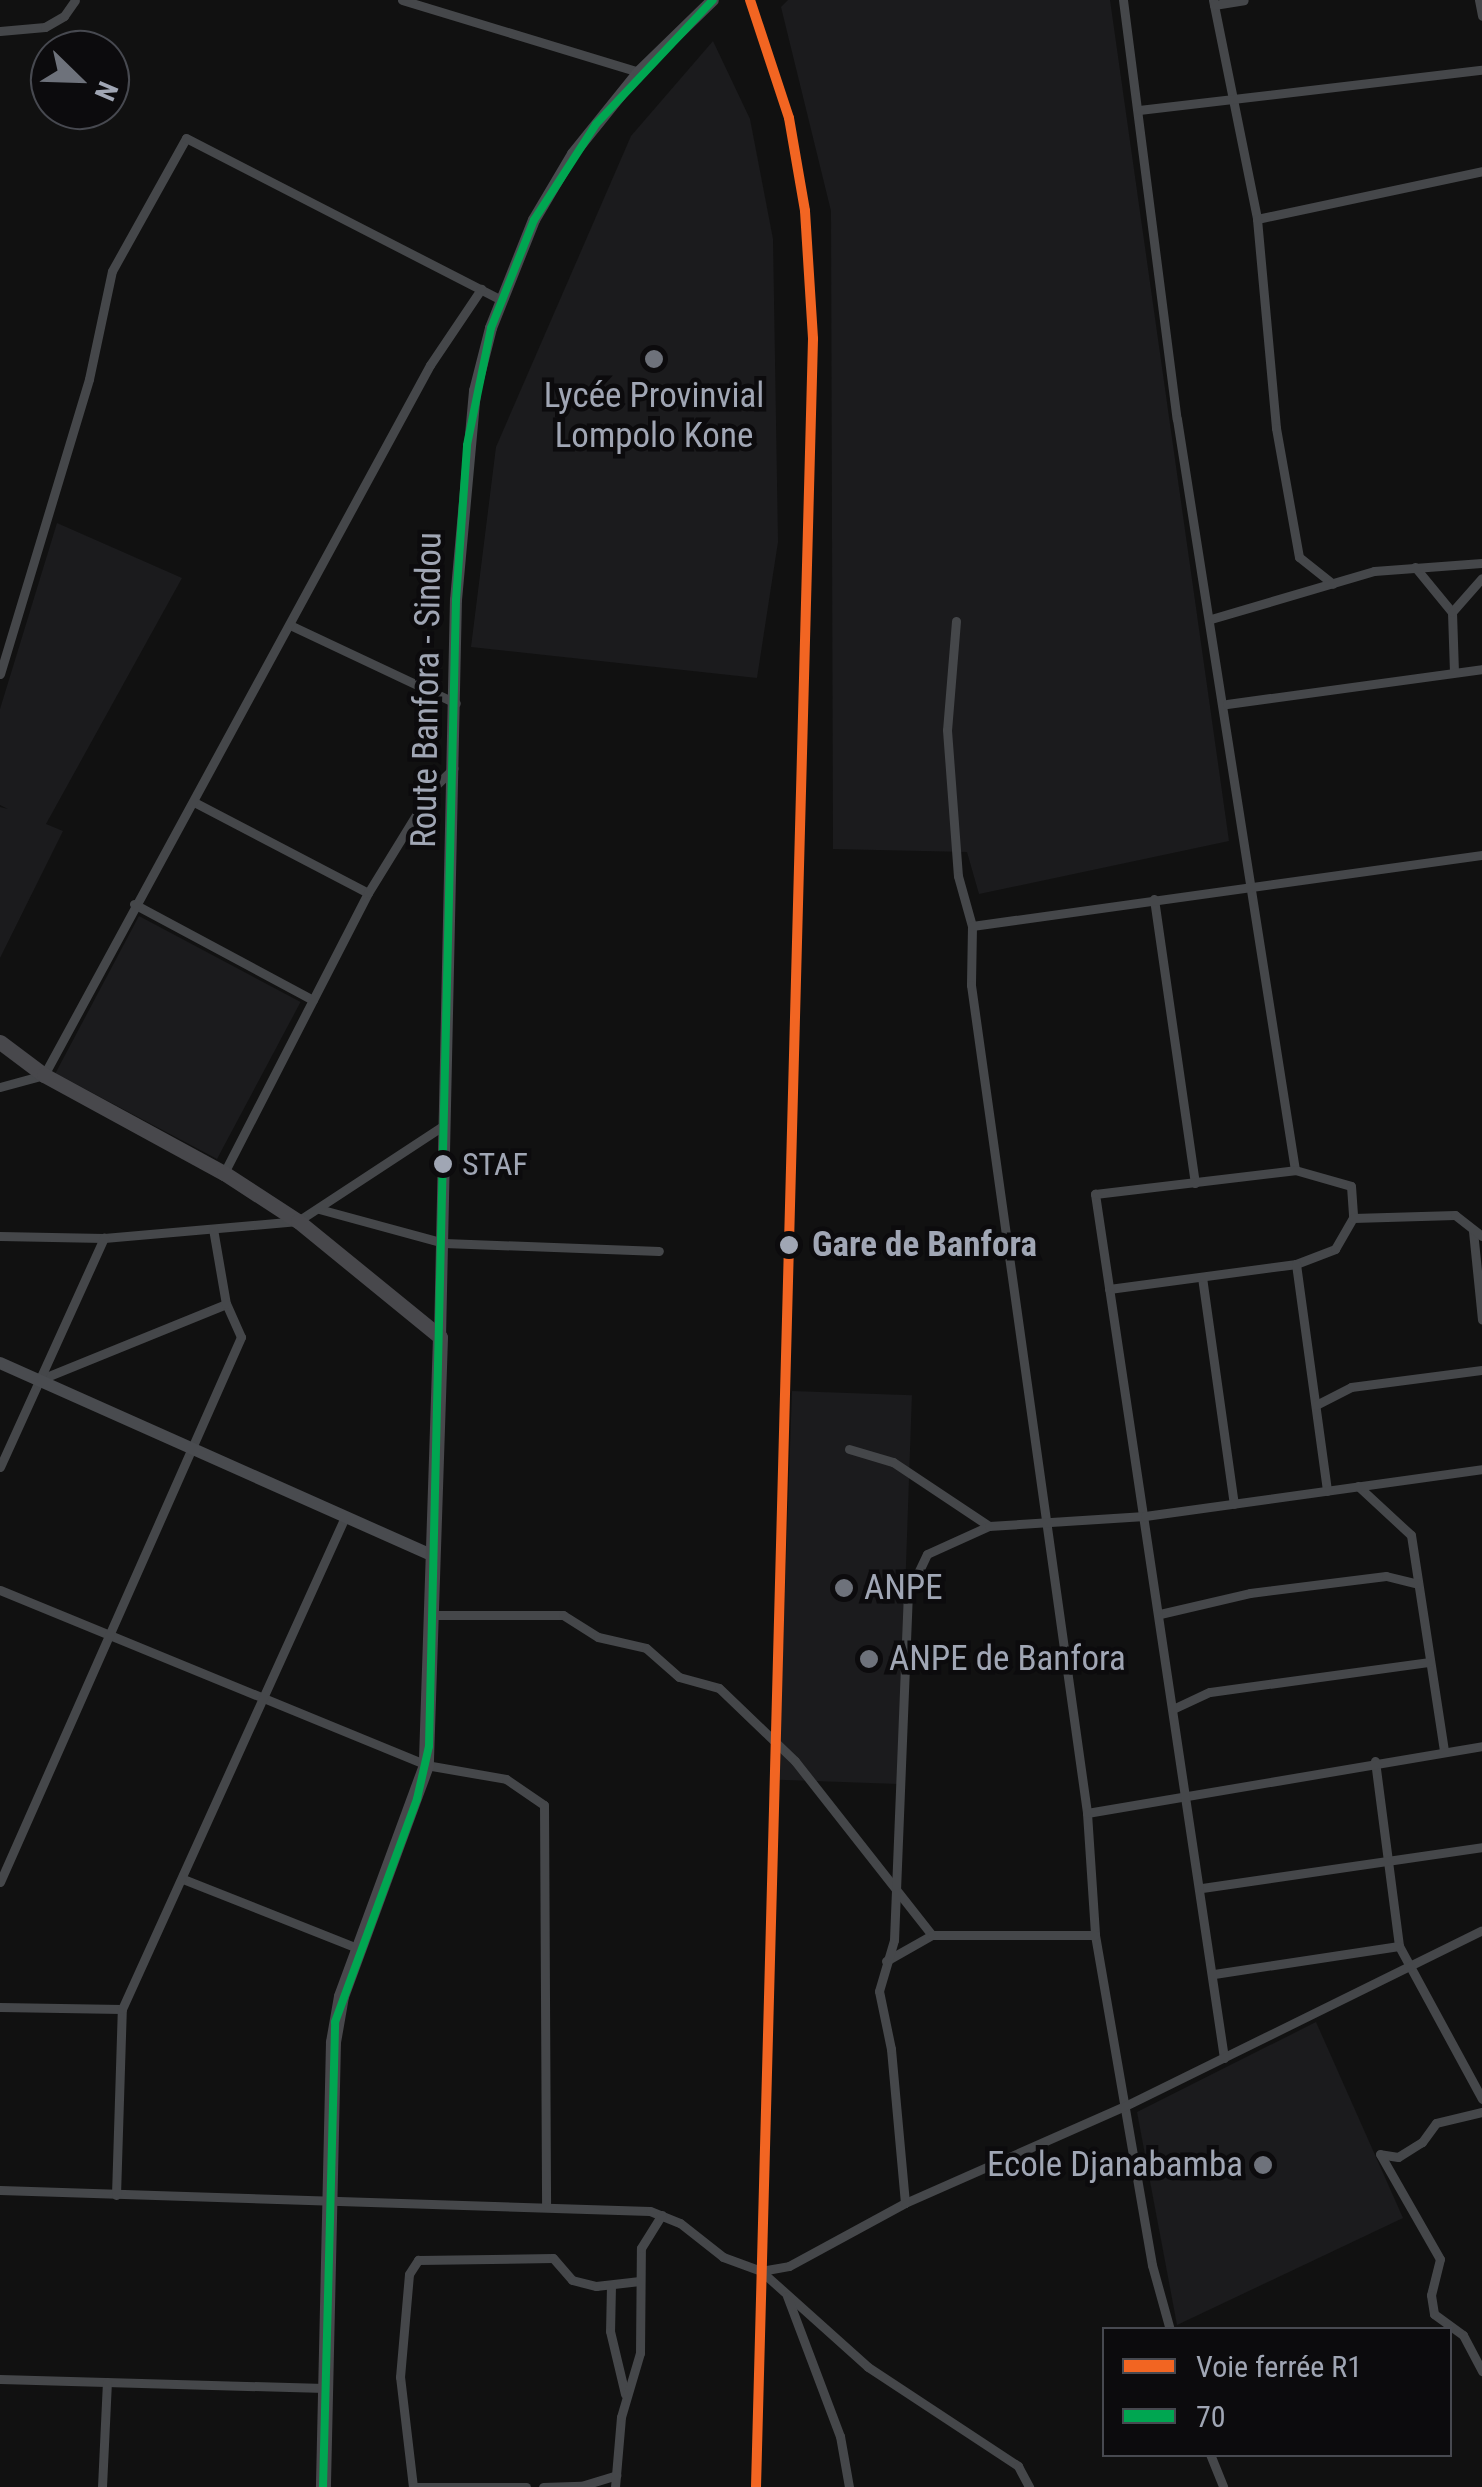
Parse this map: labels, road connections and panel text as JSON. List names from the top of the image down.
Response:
{
  "streets": {
    "main road": ["Route Banfora - Sindou"]
  },
  "places": [
    "Lycée Provinvial Lompolo Kone",
    "STAF",
    "Gare de Banfora",
    "ANPE",
    "ANPE de Banfora",
    "Ecole Djanabamba"
  ],
  "lines": ["rail line R1", "transit line 70"],
  "legend": ["Voie ferrée R1", "70"],
  "north": "bottom right"
}
